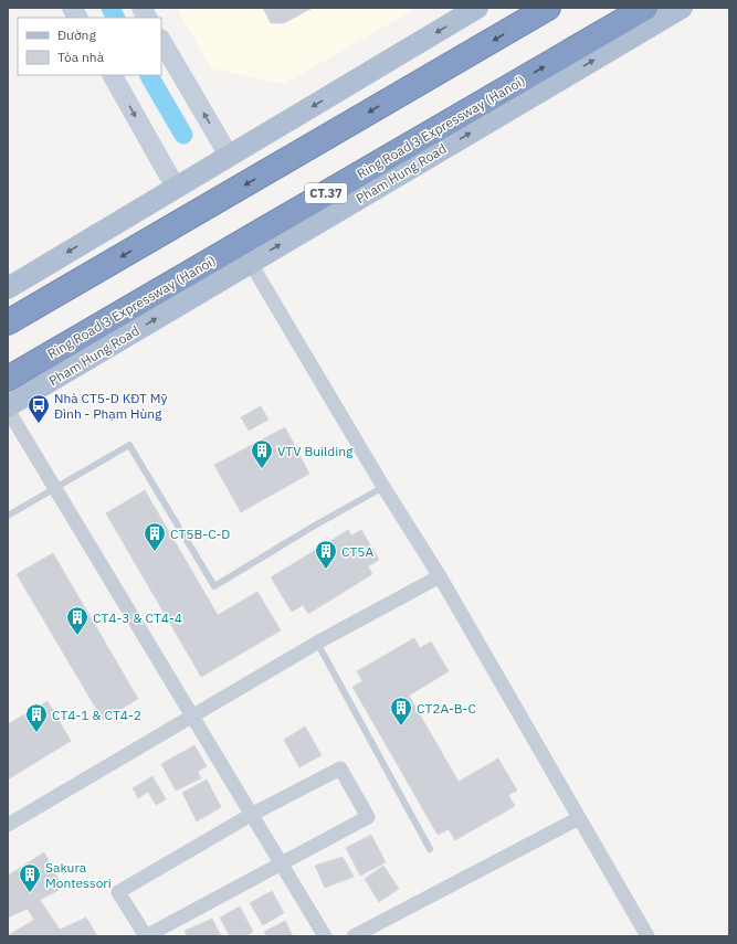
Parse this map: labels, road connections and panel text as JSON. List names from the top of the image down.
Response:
{
  "streets": {
    "highway": ["Ring Road 3 Expressway (Hanoi)", "CT.37"],
    "main road": ["Pham Hung Road"]
  },
  "places": {
    "bus stop": ["Nhà CT5-D KĐT Mỹ Đình - Phạm Hùng"],
    "building": [
      "VTV Building",
      "CT5B-C-D",
      "CT5A",
      "CT4-3 & CT4-4",
      "CT2A-B-C",
      "CT4-1 & CT4-2",
      "Sakura Montessori"
    ]
  },
  "legend": ["Đường", "Tòa nhà"]
}
